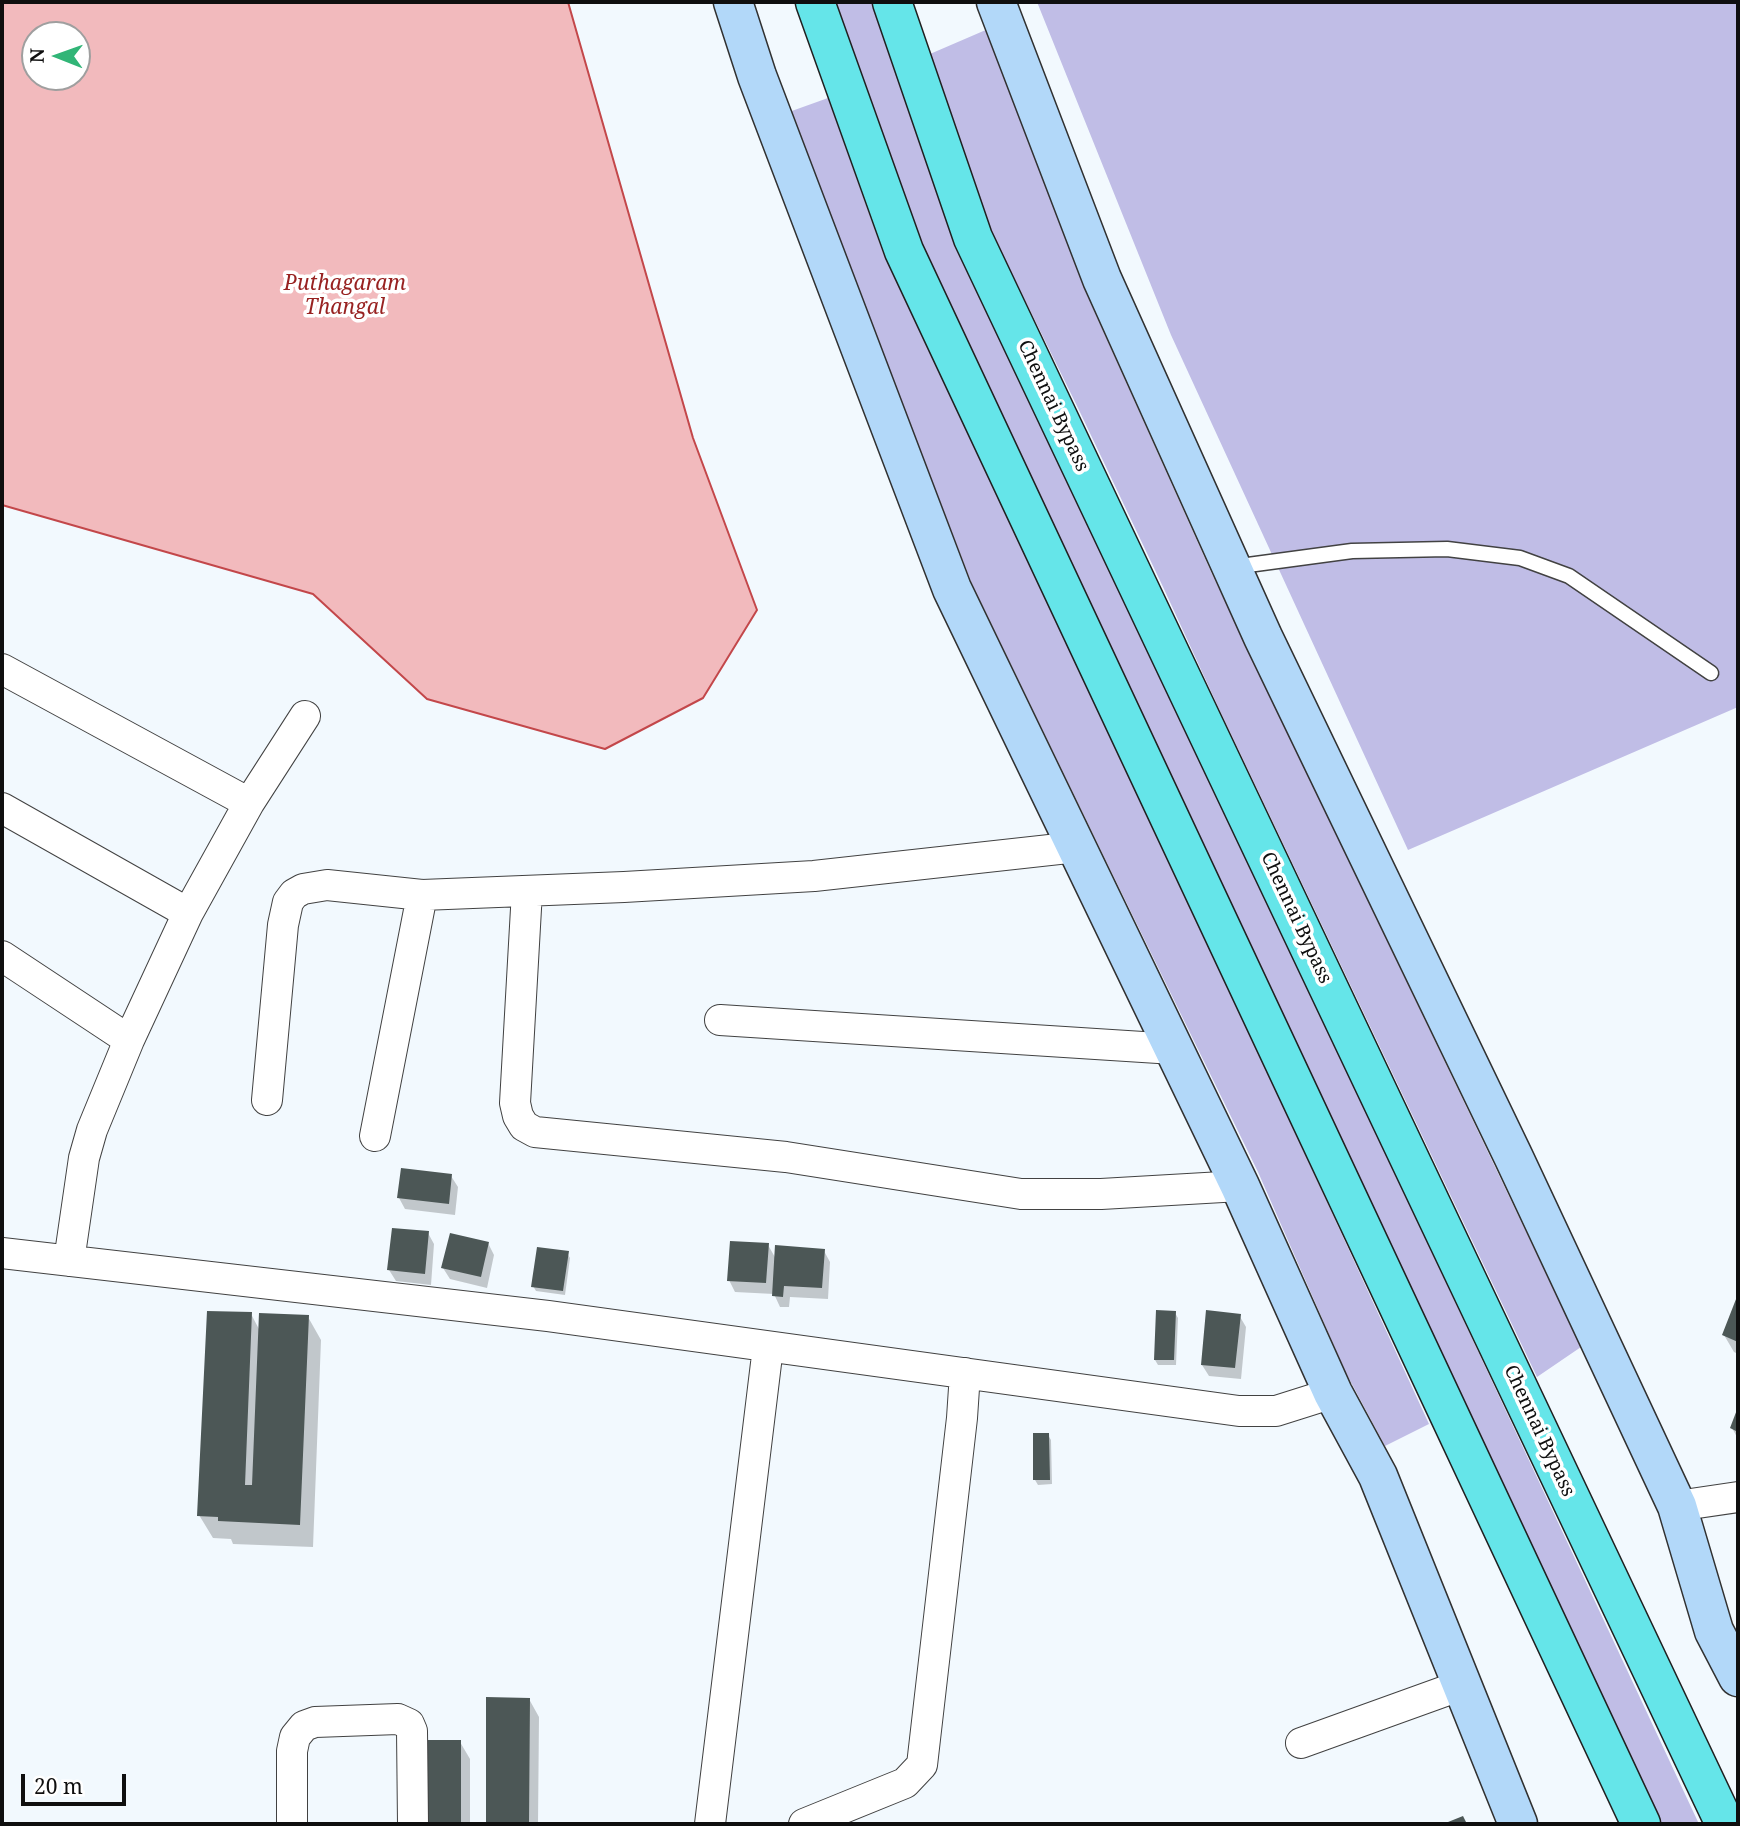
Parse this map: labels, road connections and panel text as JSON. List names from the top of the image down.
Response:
{
  "streets": {
    "highway": ["Chennai Bypass"]
  },
  "water": ["Puthagaram Thangal"],
  "scale_bar": "20 m",
  "north": "left"
}
